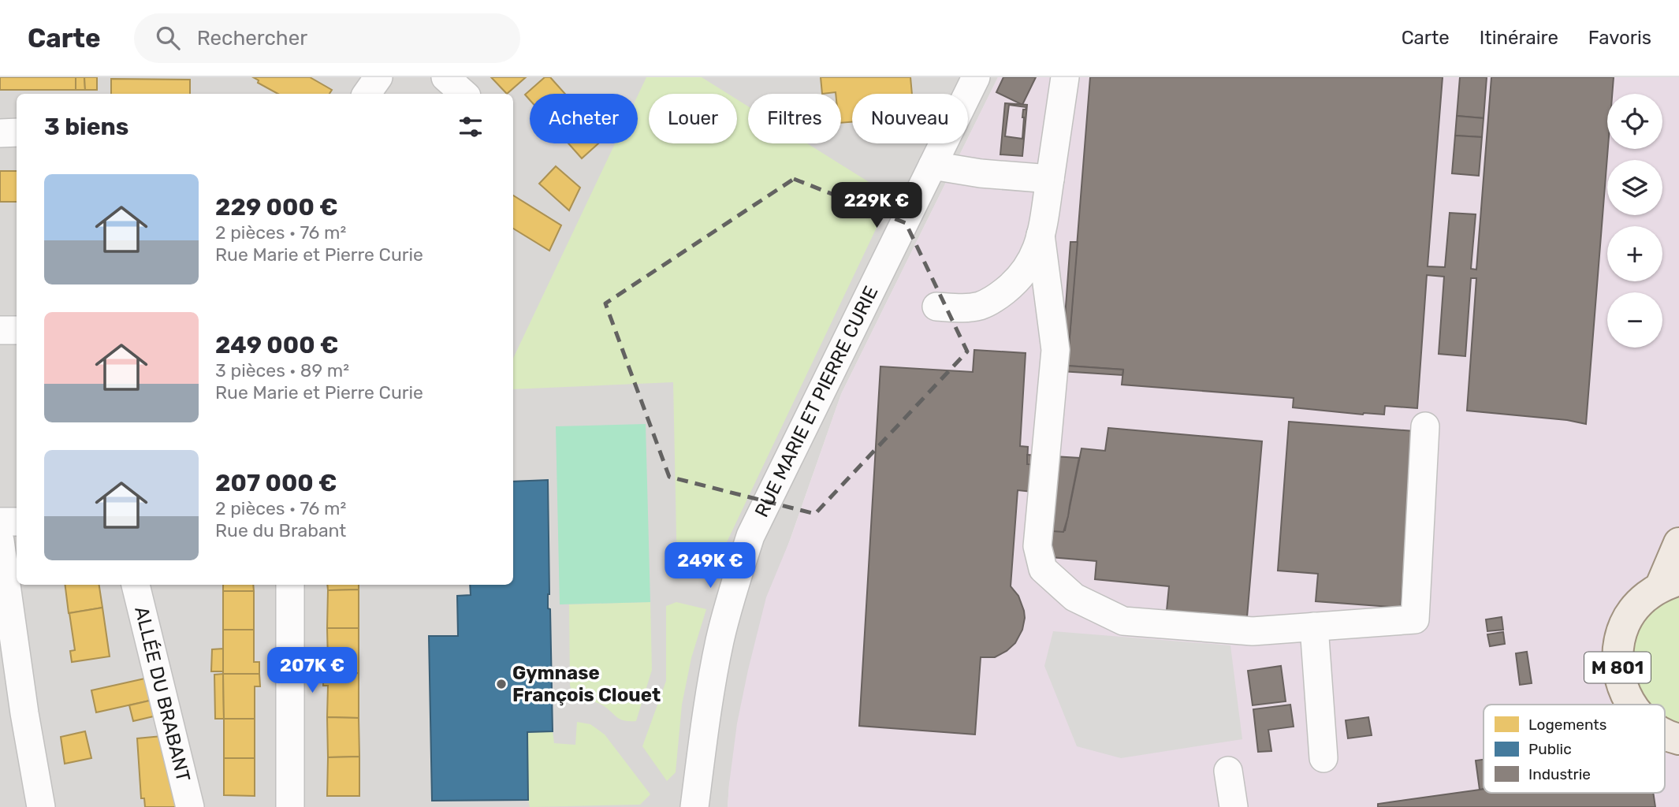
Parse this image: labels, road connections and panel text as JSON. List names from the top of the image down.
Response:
{
  "streets": {
    "main road": ["M 801"],
    "street": ["RUE MARIE ET PIERRE CURIE", "ALLÉE DU BRABANT"]
  },
  "places": ["Gymnase François Clouet"],
  "legend": ["Logements", "Public", "Industrie"],
  "page": {
    "header": "Carte",
    "search": "Rechercher",
    "nav": ["Carte", "Itinéraire", "Favoris"],
    "map_buttons": ["+", "−"],
    "chip": [
      "Acheter",
      "Louer",
      "Filtres",
      "Nouveau"
    ],
    "heading": "3 biens",
    "list": [
      {
        "name": "229 000 €",
        "note": "2 pièces · 76 m² · Rue Marie et Pierre Curie"
      },
      {
        "name": "249 000 €",
        "note": "3 pièces · 89 m² · Rue Marie et Pierre Curie"
      },
      {
        "name": "207 000 €",
        "note": "2 pièces · 76 m² · Rue du Brabant"
      }
    ],
    "price": ["229K €", "249K €", "207K €"]
  }
}
